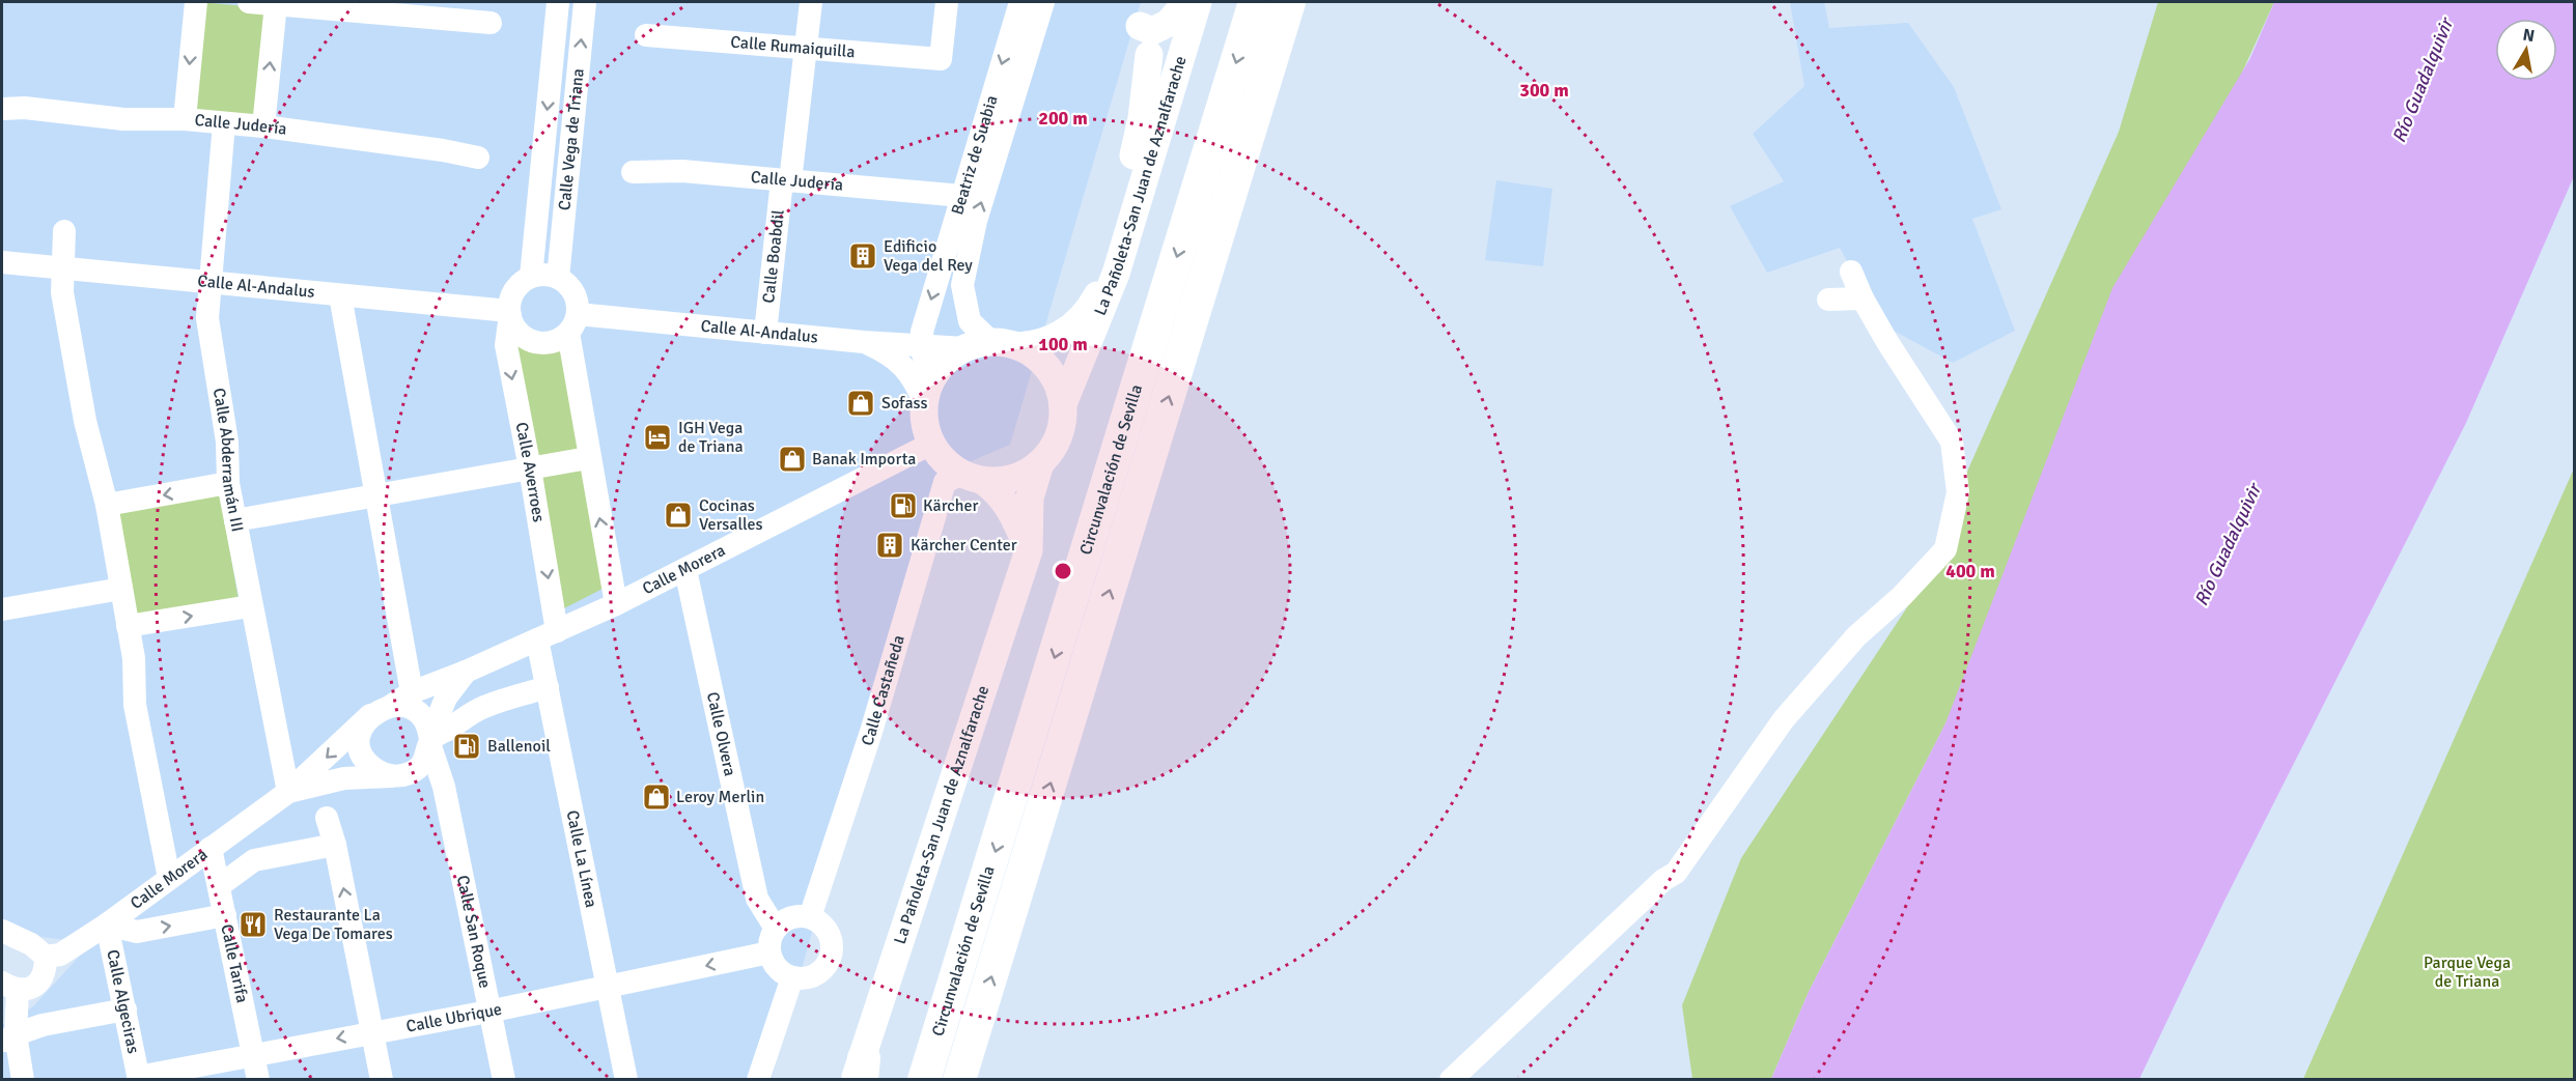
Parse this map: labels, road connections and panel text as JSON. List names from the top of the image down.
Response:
{
  "streets": {
    "highway": ["Circunvalación de Sevilla"],
    "main road": ["La Pañoleta-San Juan de Aznalfarache"],
    "street": [
      "Calle Rumaiquilla",
      "Calle Judería",
      "Calle Vega de Triana",
      "Beatriz de Suabia",
      "Calle Boabdil",
      "Calle Al-Andalus",
      "Calle Abderramán III",
      "Calle Averroes",
      "Calle Morera",
      "Calle Castañeda",
      "Calle Olvera",
      "Calle La Línea",
      "Calle San Roque",
      "Calle Tarifa",
      "Calle Algeciras",
      "Calle Ubrique"
    ]
  },
  "crossings": [
    ["Calle Rumaiquilla", "Calle Boabdil"],
    ["Calle Judería", "Beatriz de Suabia"],
    ["Calle Judería", "Calle Boabdil"],
    ["Calle Judería", "Calle Abderramán III"],
    ["Calle Vega de Triana", "Calle Al-Andalus"],
    ["Calle Vega de Triana", "Calle Averroes"],
    ["Beatriz de Suabia", "La Pañoleta-San Juan de Aznalfarache"],
    ["Beatriz de Suabia", "Calle Al-Andalus"],
    ["Beatriz de Suabia", "Calle Morera"],
    ["Beatriz de Suabia", "Calle Castañeda"],
    ["La Pañoleta-San Juan de Aznalfarache", "Calle Al-Andalus"],
    ["La Pañoleta-San Juan de Aznalfarache", "Calle Morera"],
    ["La Pañoleta-San Juan de Aznalfarache", "Calle Castañeda"],
    ["Calle Boabdil", "Calle Al-Andalus"],
    ["Calle Al-Andalus", "Calle Abderramán III"],
    ["Calle Al-Andalus", "Calle Averroes"],
    ["Calle Al-Andalus", "Calle Morera"],
    ["Calle Al-Andalus", "Calle Castañeda"],
    ["Calle Abderramán III", "Calle Morera"],
    ["Calle Averroes", "Calle Morera"],
    ["Calle Averroes", "Calle La Línea"],
    ["Calle Morera", "Calle Castañeda"],
    ["Calle Morera", "Calle Olvera"],
    ["Calle Morera", "Calle La Línea"],
    ["Calle Morera", "Calle San Roque"],
    ["Calle Morera", "Calle Tarifa"],
    ["Calle Morera", "Calle Algeciras"],
    ["Calle Castañeda", "Calle Olvera"],
    ["Calle Castañeda", "Calle Ubrique"],
    ["Calle Olvera", "Calle Ubrique"],
    ["Calle La Línea", "Calle Ubrique"],
    ["Calle San Roque", "Calle Ubrique"],
    ["Calle Tarifa", "Calle Ubrique"],
    ["Calle Algeciras", "Calle Ubrique"]
  ],
  "water": ["Río Guadalquivir"],
  "parks": ["Parque Vega de Triana"],
  "places": {
    "building": ["Edificio Vega del Rey", "Kärcher Center"],
    "shop": [
      "Sofass",
      "Banak Importa",
      "Cocinas Versalles",
      "Leroy Merlin"
    ],
    "hotel": ["IGH Vega de Triana"],
    "fuel station": ["Kärcher", "Ballenoil"],
    "restaurant": ["Restaurante La Vega De Tomares"]
  },
  "north": "top",
  "rings": [
    "300 m",
    "200 m",
    "100 m",
    "400 m"
  ]
}
